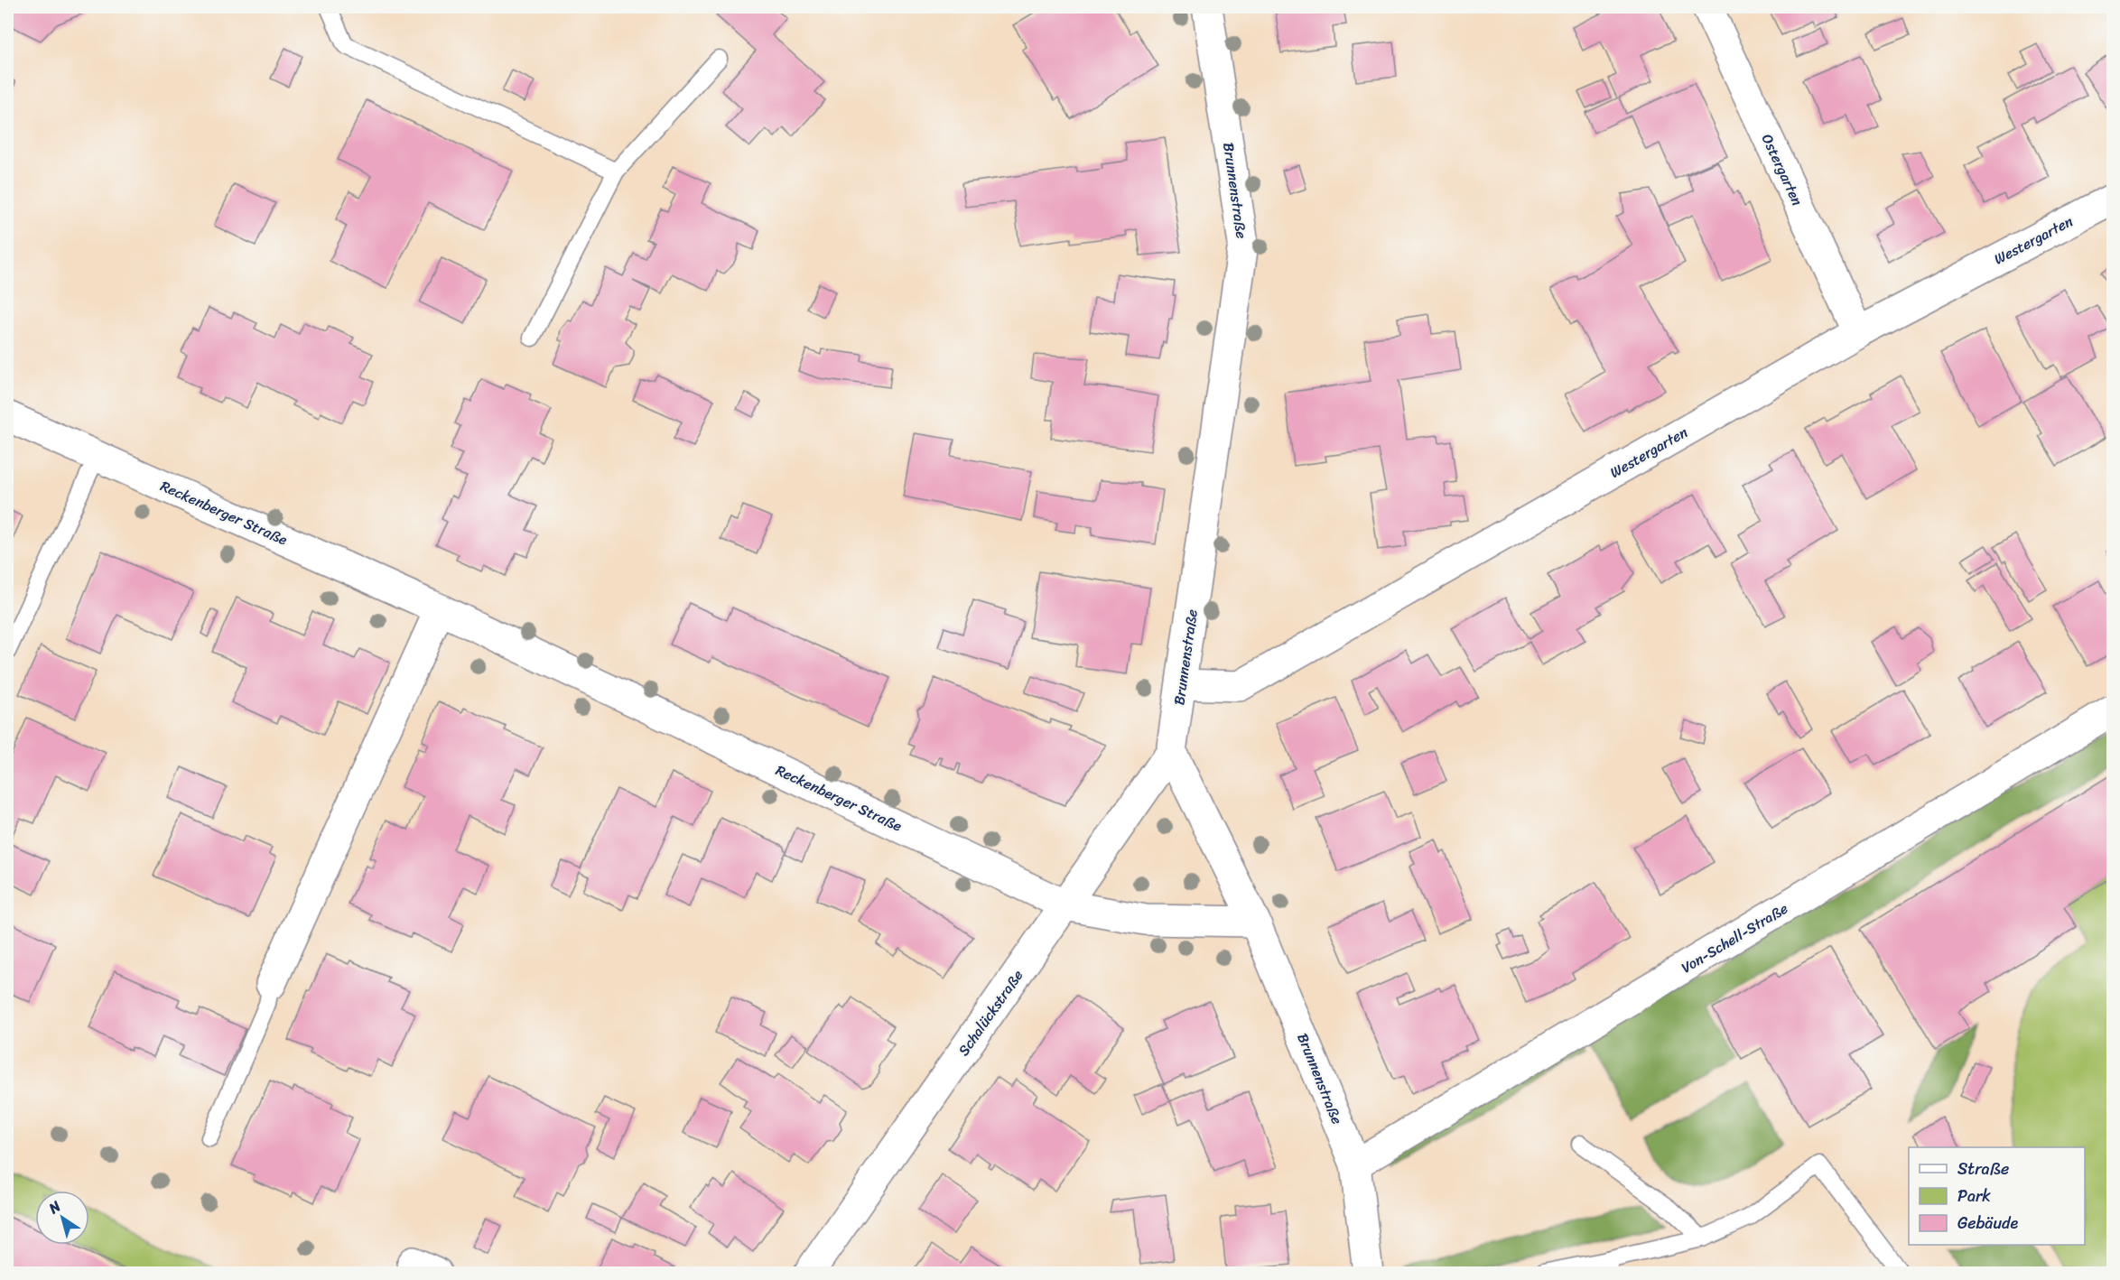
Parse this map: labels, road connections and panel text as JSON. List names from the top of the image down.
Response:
{
  "streets": {
    "street": [
      "Ostergarten",
      "Brunnenstraße",
      "Westergarten",
      "Reckenberger Straße",
      "Von-Schell-Straße",
      "Schalückstraße"
    ]
  },
  "crossings": [
    ["Ostergarten", "Westergarten"],
    ["Brunnenstraße", "Westergarten"],
    ["Brunnenstraße", "Reckenberger Straße"],
    ["Brunnenstraße", "Von-Schell-Straße"],
    ["Brunnenstraße", "Schalückstraße"],
    ["Reckenberger Straße", "Schalückstraße"]
  ],
  "legend": ["Straße", "Park", "Gebäude"],
  "north": "top left"
}
